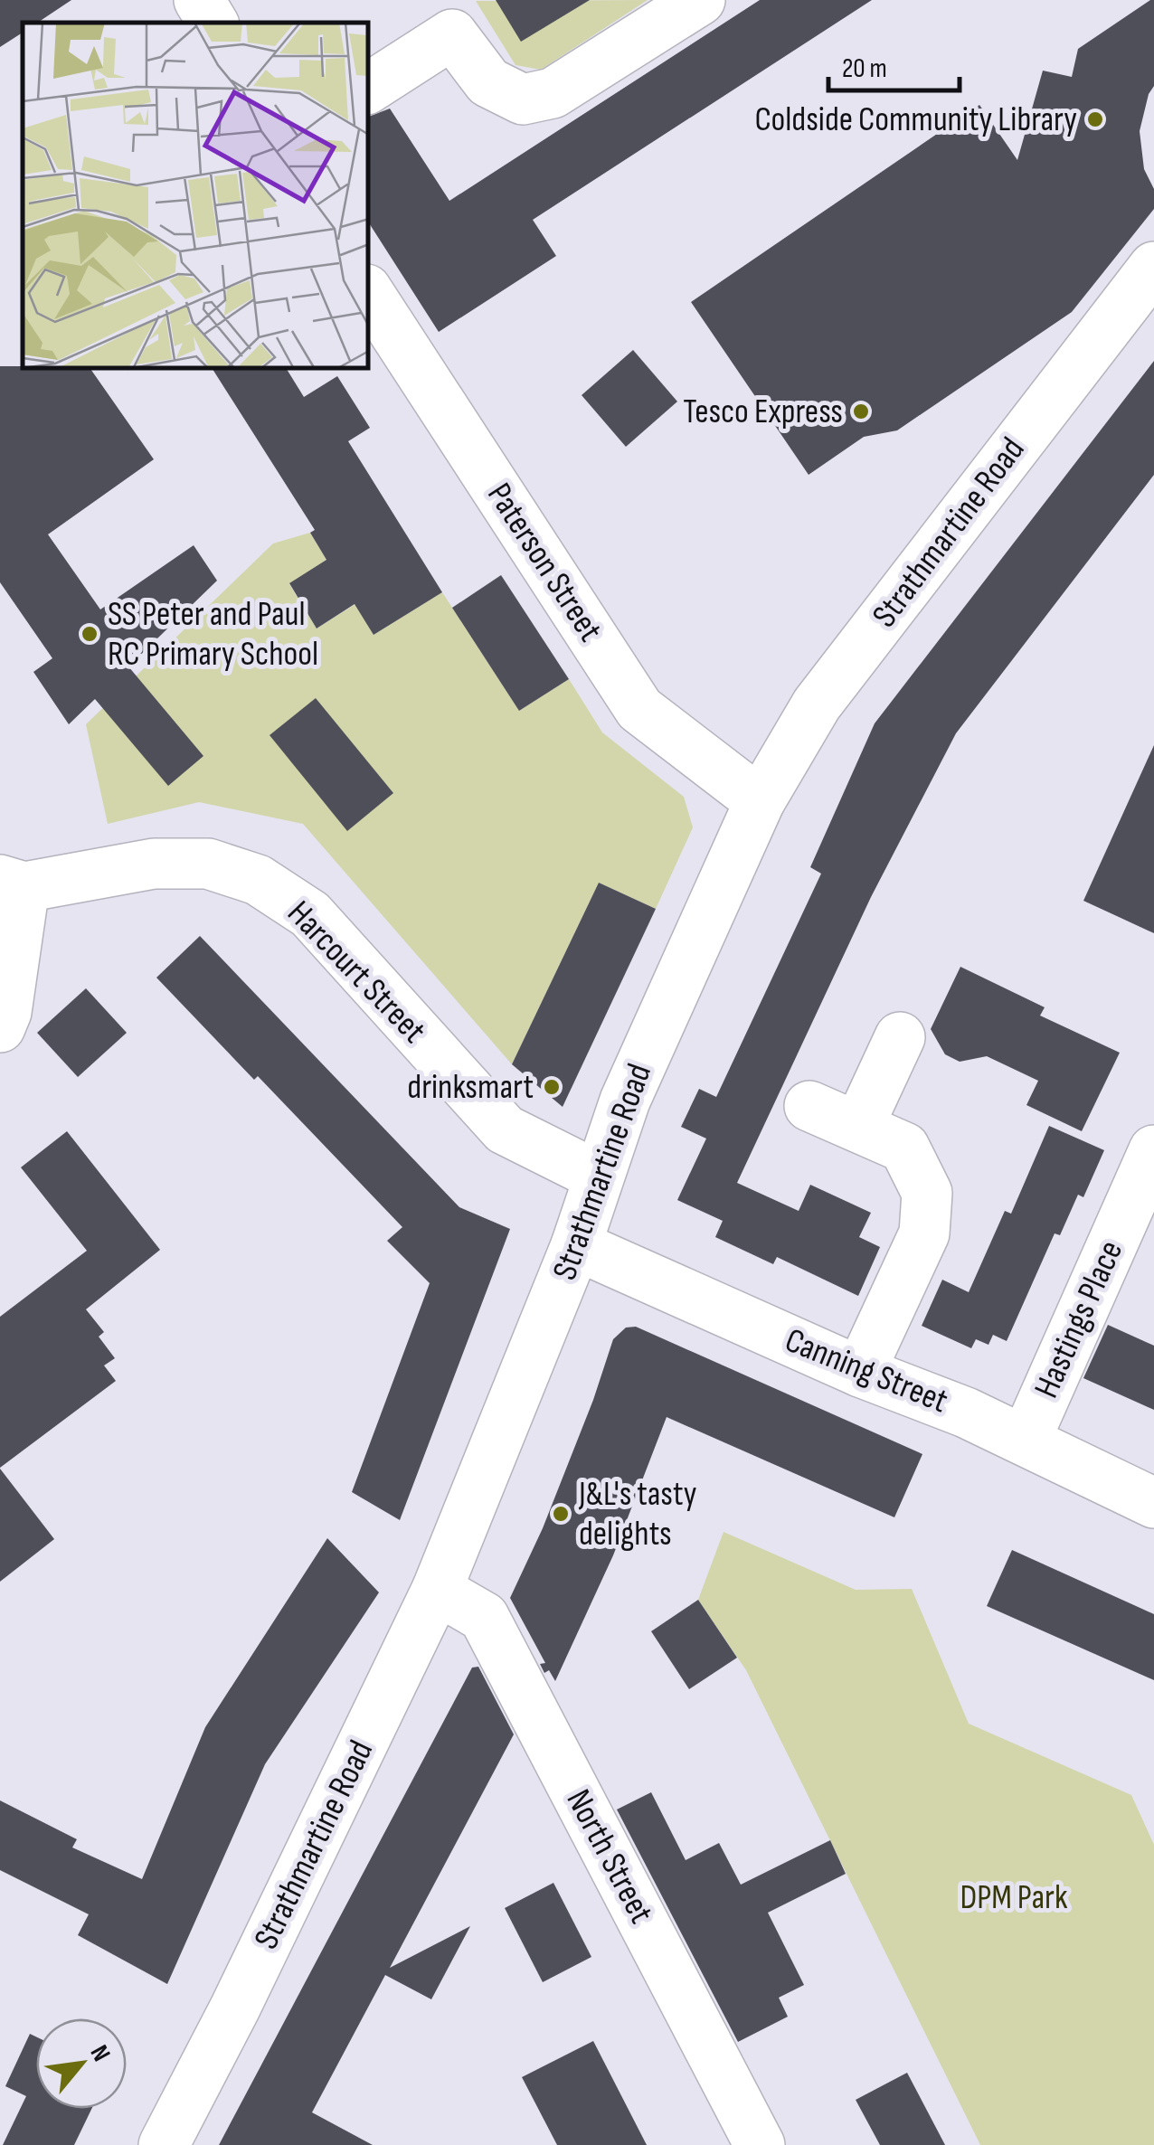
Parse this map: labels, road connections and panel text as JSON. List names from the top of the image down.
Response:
{
  "streets": {
    "street": [
      "Strathmartine Road",
      "Paterson Street",
      "Harcourt Street",
      "Hastings Place",
      "Canning Street",
      "North Street"
    ]
  },
  "crossings": [
    ["Strathmartine Road", "Paterson Street"],
    ["Strathmartine Road", "Harcourt Street"],
    ["Strathmartine Road", "Canning Street"],
    ["Strathmartine Road", "North Street"],
    ["Hastings Place", "Canning Street"]
  ],
  "parks": ["DPM Park"],
  "places": [
    "Coldside Community Library",
    "Tesco Express",
    "SS Peter and Paul RC Primary School",
    "drinksmart",
    "J&L's tasty delights"
  ],
  "scale_bar": "20 m",
  "north": "top right"
}
